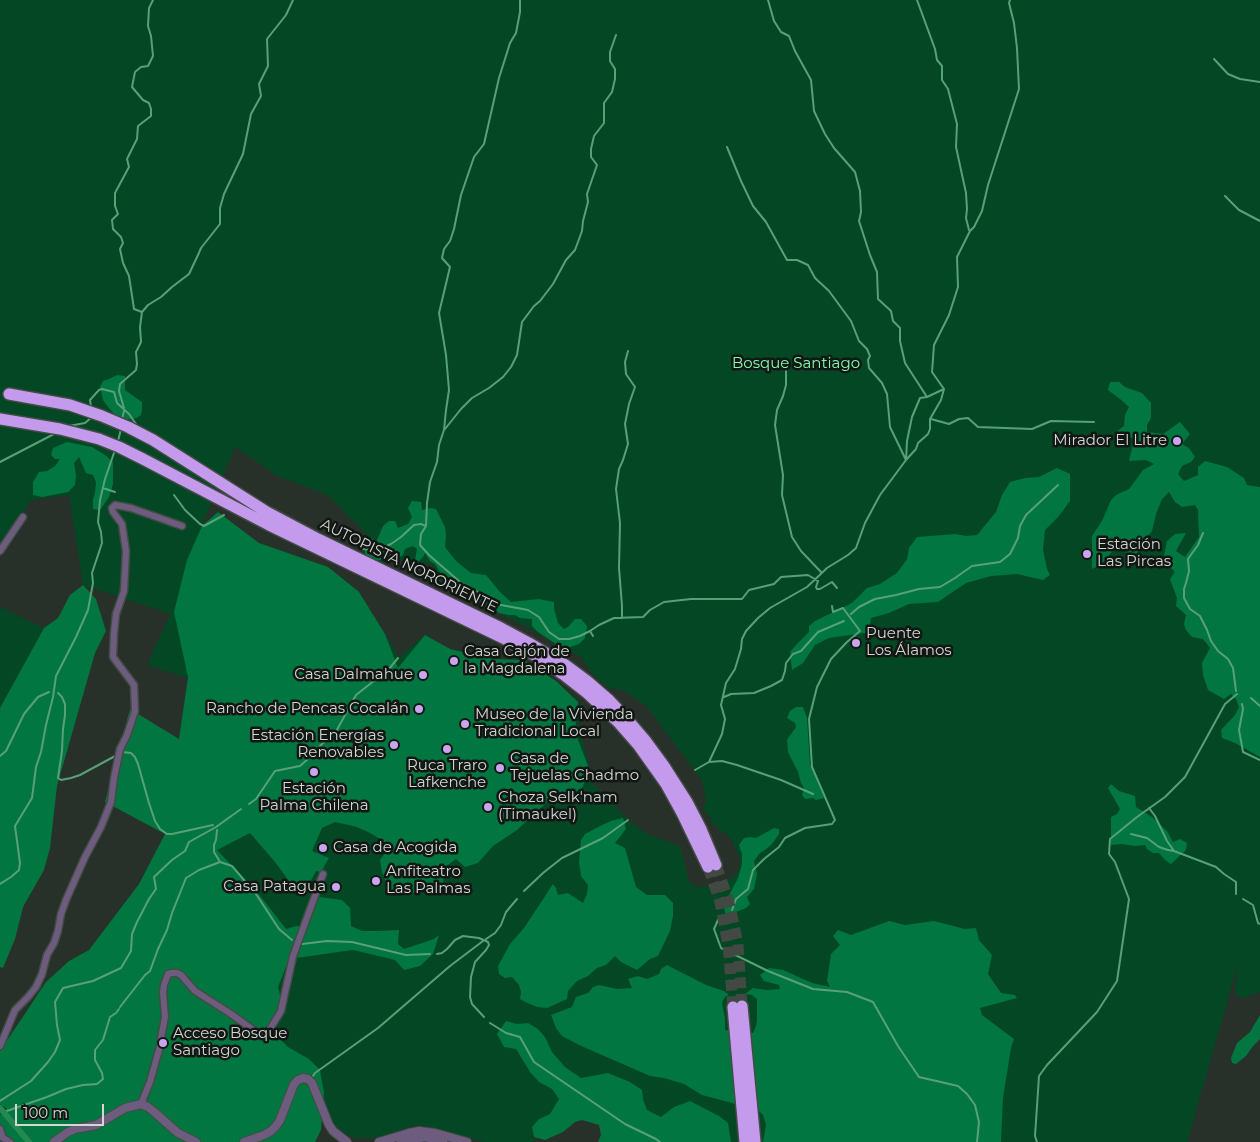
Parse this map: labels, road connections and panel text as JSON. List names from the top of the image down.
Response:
{
  "streets": {
    "highway": ["AUTOPISTA NORORIENTE"]
  },
  "parks": ["Bosque Santiago"],
  "places": [
    "Mirador El Litre",
    "Estación Las Pircas",
    "Puente Los Álamos",
    "Casa Cajón de la Magdalena",
    "Casa Dalmahue",
    "Rancho de Pencas Cocalán",
    "Museo de la Vivienda Tradicional Local",
    "Estación Energías Renovables",
    "Ruca Traro Lafkenche",
    "Casa de Tejuelas Chadmo",
    "Estación Palma Chilena",
    "Choza Selk'nam (Timaukel)",
    "Casa de Acogida",
    "Anfiteatro Las Palmas",
    "Casa Patagua",
    "Acceso Bosque Santiago"
  ],
  "scale_bar": "100 m"
}
